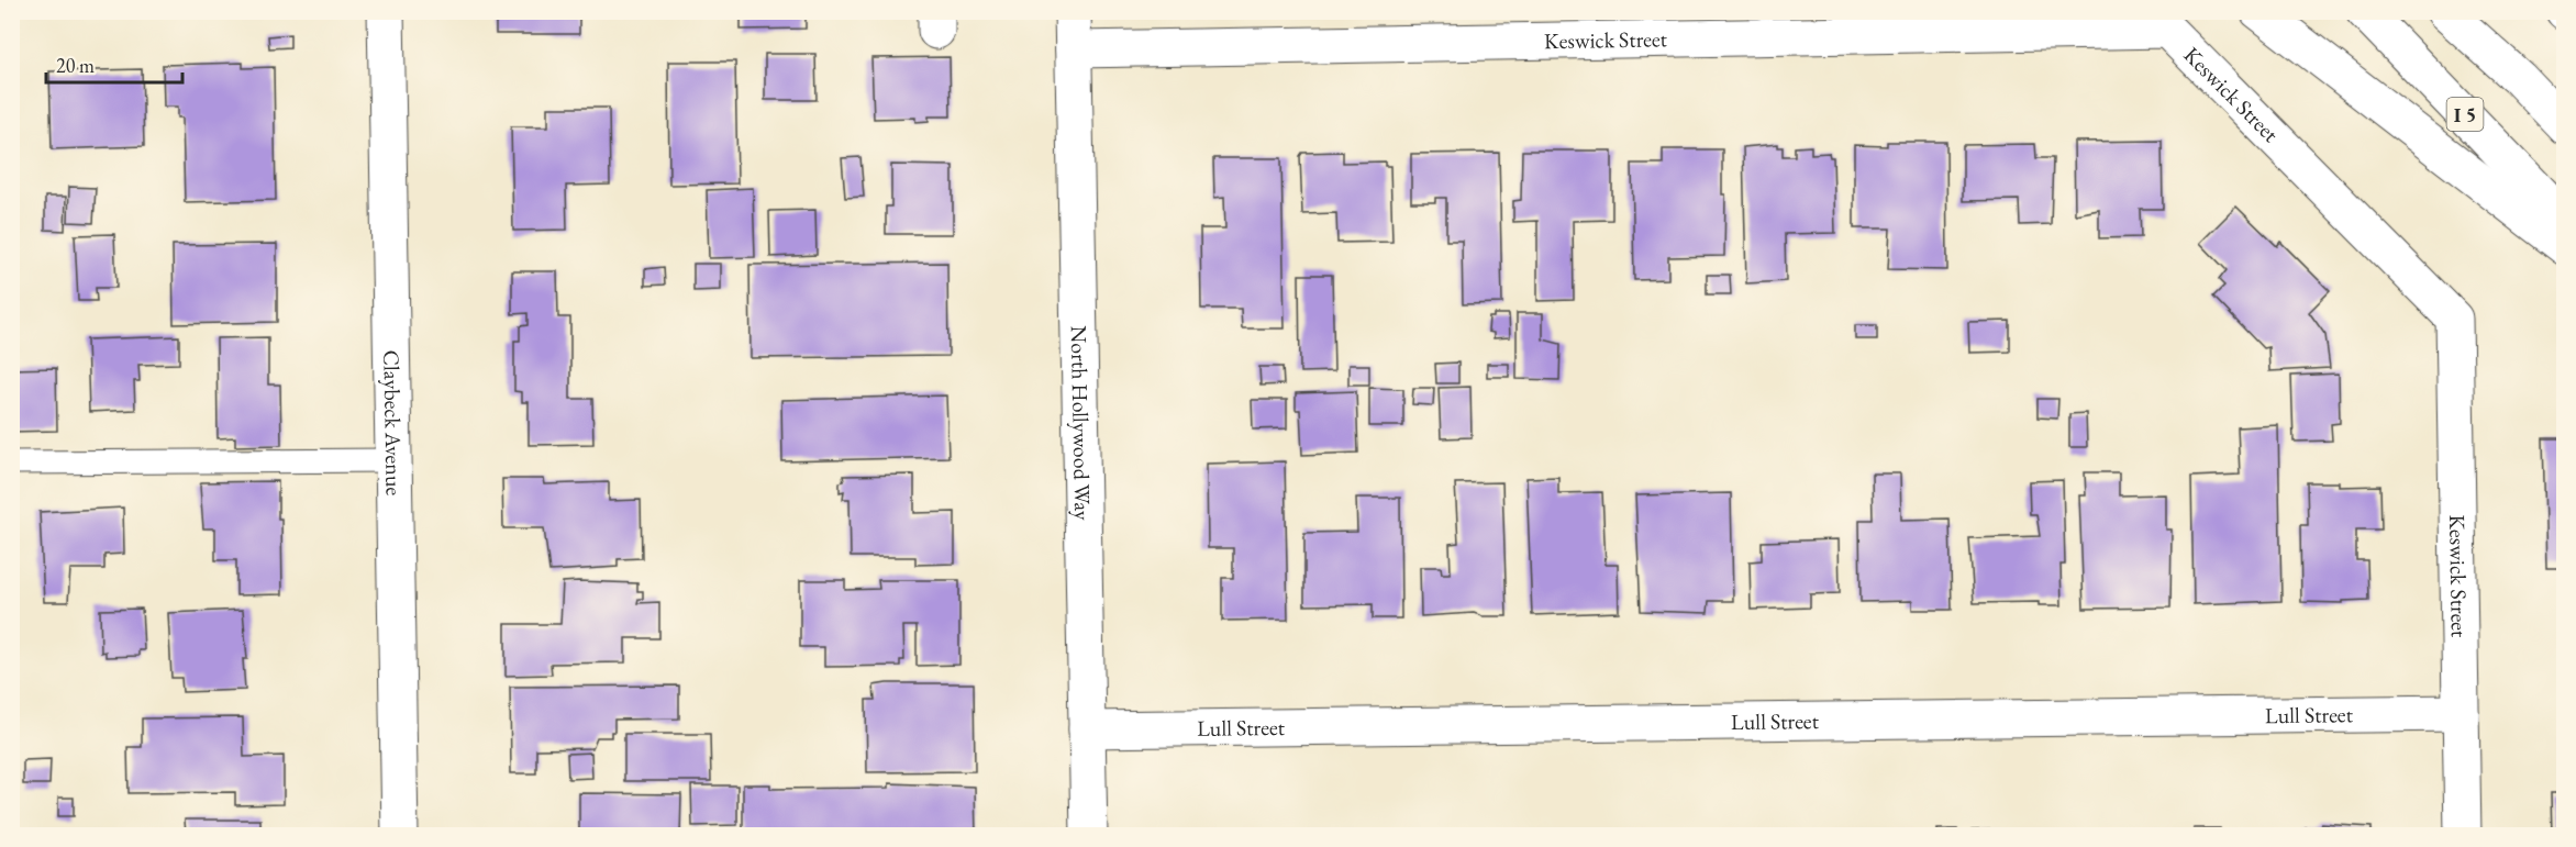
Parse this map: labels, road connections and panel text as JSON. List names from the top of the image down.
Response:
{
  "streets": {
    "main road": [
      "Keswick Street",
      "I 5",
      "Claybeck Avenue",
      "North Hollywood Way",
      "Lull Street"
    ]
  },
  "crossings": [
    ["Keswick Street", "North Hollywood Way"],
    ["Keswick Street", "Lull Street"],
    ["North Hollywood Way", "Lull Street"]
  ],
  "scale_bar": "20 m"
}
